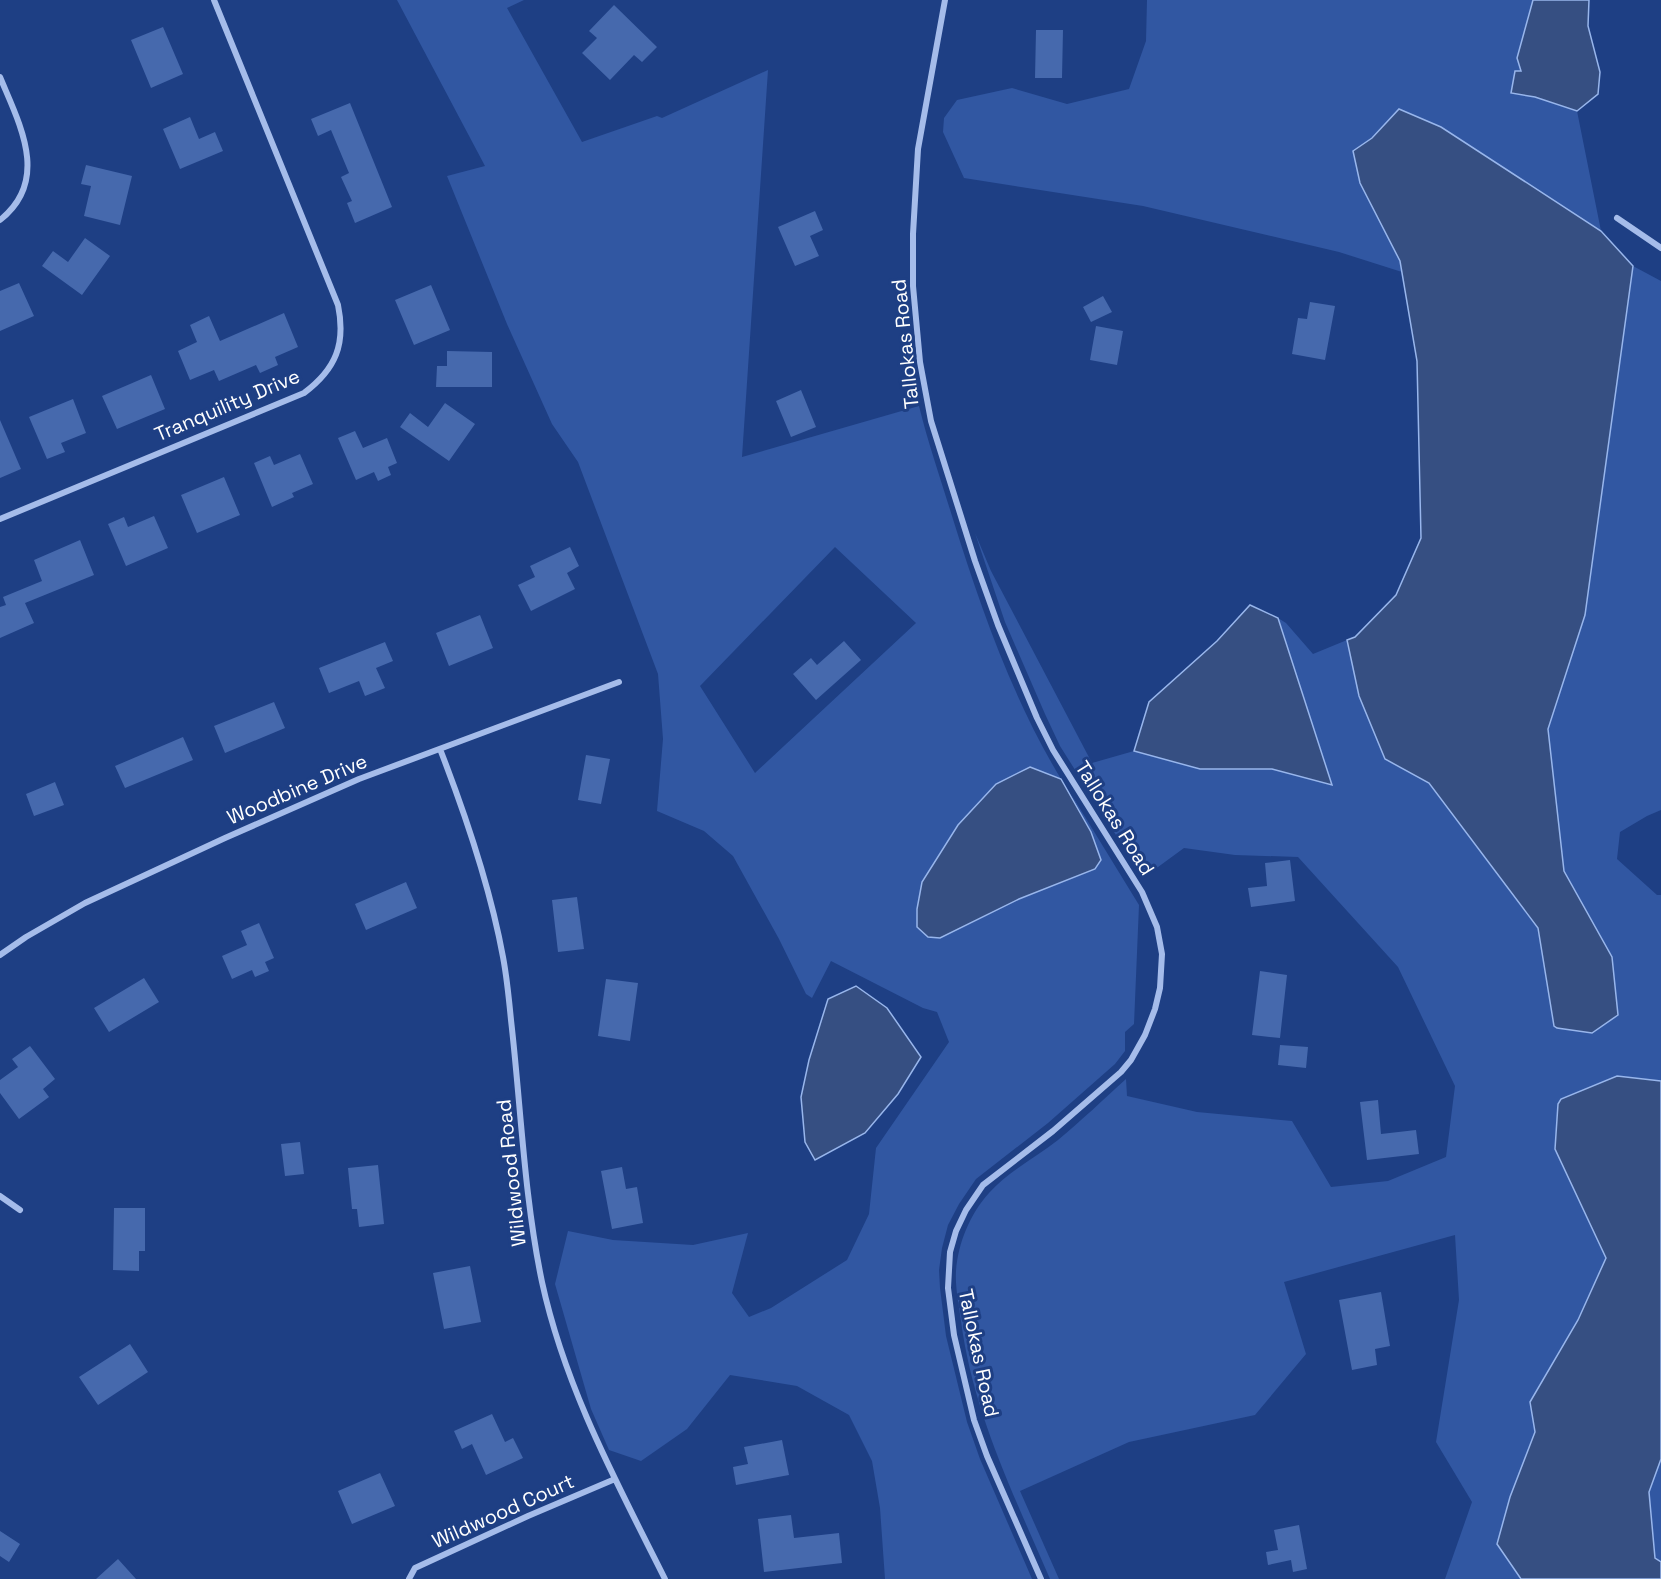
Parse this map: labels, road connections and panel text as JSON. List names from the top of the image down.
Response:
{
  "streets": {
    "street": [
      "Tallokas Road",
      "Tranquility Drive",
      "Woodbine Drive",
      "Wildwood Road",
      "Wildwood Court"
    ]
  },
  "crossings": [
    ["Woodbine Drive", "Wildwood Road"],
    ["Wildwood Road", "Wildwood Court"]
  ]
}
